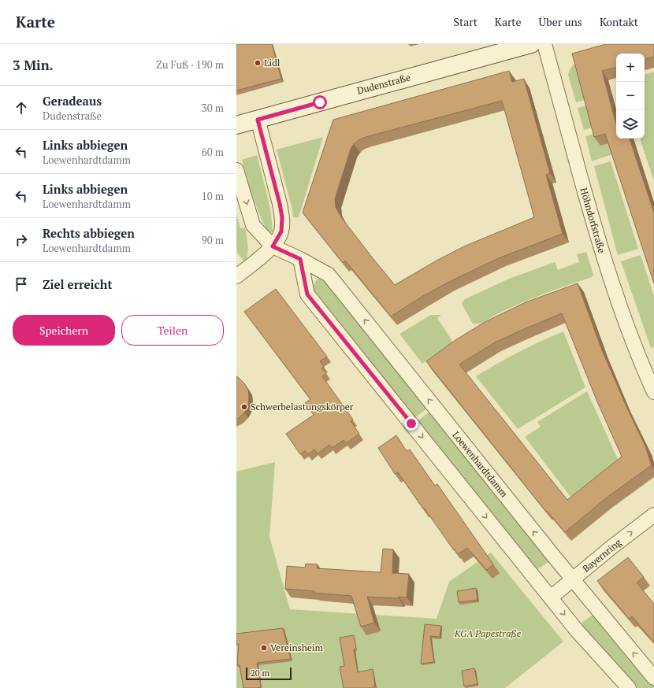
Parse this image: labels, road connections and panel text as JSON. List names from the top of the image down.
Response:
{
  "streets": {
    "main road": ["Dudenstraße"],
    "street": ["Höhndorfstraße", "Loewenhardtdamm", "Bayernring"]
  },
  "crossings": [
    ["Loewenhardtdamm", "Bayernring"]
  ],
  "one_way": ["Bayernring"],
  "parks": ["KGA Papestraße"],
  "places": ["Lidl", "Schwerbelastungskörper", "Vereinsheim"],
  "scale_bar": "20 m",
  "page": {
    "header": "Karte",
    "nav": [
      "Start",
      "Karte",
      "Über uns",
      "Kontakt"
    ],
    "heading": ["3 Min.", "Zu Fuß · 190 m"],
    "map_buttons": ["+", "−"],
    "list": [
      ["Geradeaus", "Dudenstraße", "30 m"],
      ["Links abbiegen", "Loewenhardtdamm", "60 m"],
      ["Links abbiegen", "Loewenhardtdamm", "10 m"],
      ["Rechts abbiegen", "Loewenhardtdamm", "90 m"],
      "Ziel erreicht"
    ],
    "buttons": ["Speichern", "Teilen"],
    "scale": "20 m"
  }
}
